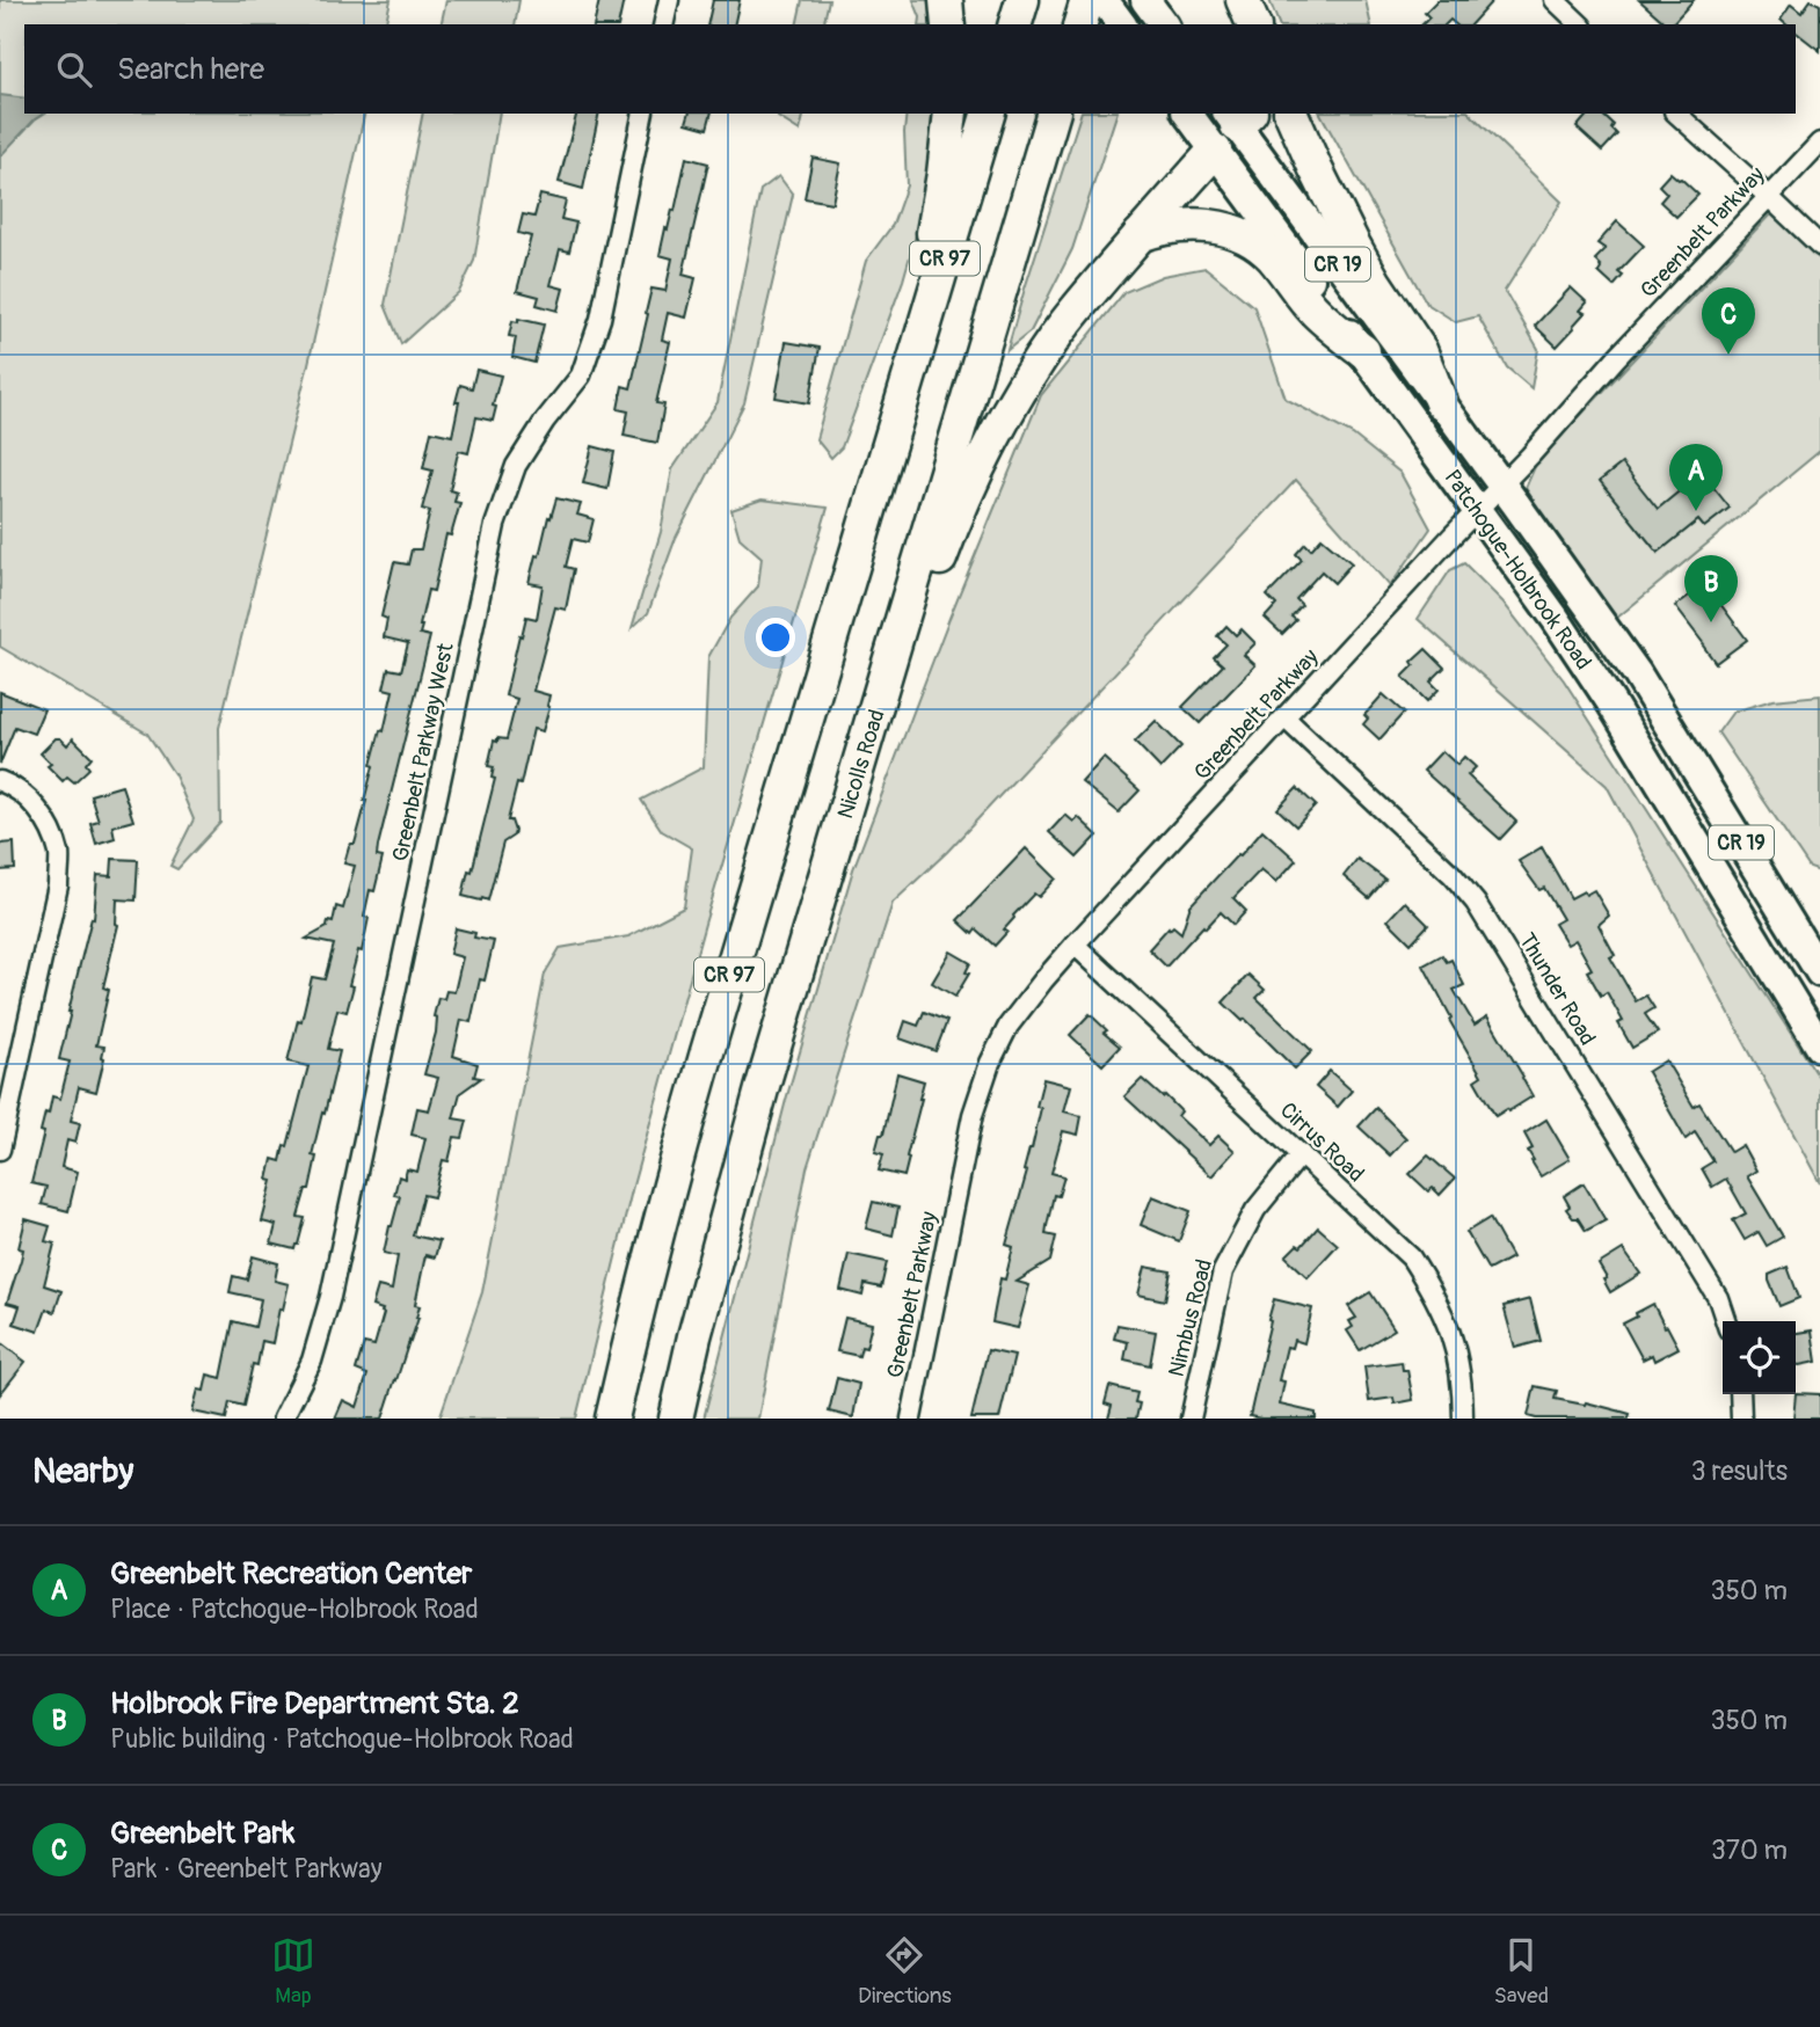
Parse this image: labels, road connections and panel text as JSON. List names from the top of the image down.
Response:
{
  "streets": {
    "highway": ["CR 97", "Nicolls Road"],
    "main road": ["CR 19", "Patchogue-Holbrook Road"],
    "street": [
      "Greenbelt Parkway",
      "Greenbelt Parkway West",
      "Thunder Road",
      "Cirrus Road",
      "Nimbus Road"
    ]
  },
  "crossings": [
    ["Greenbelt Parkway", "Patchogue-Holbrook Road"],
    ["Greenbelt Parkway", "Thunder Road"],
    ["Greenbelt Parkway", "Cirrus Road"],
    ["Cirrus Road", "Nimbus Road"]
  ],
  "page": {
    "search": "Search here",
    "pins": ["C", "A", "B"],
    "heading": ["Nearby", "3 results"],
    "list": [
      {
        "mark": "A",
        "name": "Greenbelt Recreation Center",
        "note": "Place · Patchogue-Holbrook Road",
        "value": "350 m"
      },
      {
        "mark": "B",
        "name": "Holbrook Fire Department Sta. 2",
        "note": "Public building · Patchogue-Holbrook Road",
        "value": "350 m"
      },
      {
        "mark": "C",
        "name": "Greenbelt Park",
        "note": "Park · Greenbelt Parkway",
        "value": "370 m"
      }
    ],
    "nav": ["Map", "Directions", "Saved"]
  }
}
